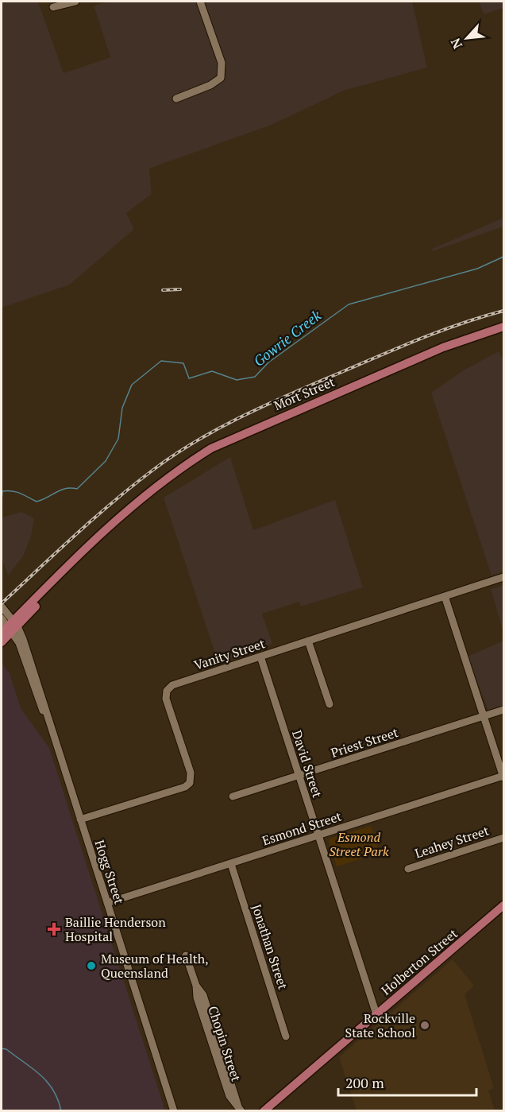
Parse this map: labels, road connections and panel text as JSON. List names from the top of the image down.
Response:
{
  "streets": {
    "main road": ["Mort Street", "Holberton Street"],
    "street": [
      "Vanity Street",
      "Priest Street",
      "David Street",
      "Esmond Street",
      "Leahey Street",
      "Hogg Street",
      "Jonathan Street",
      "Chopin Street"
    ]
  },
  "crossings": [
    ["Mort Street", "Hogg Street"],
    ["Vanity Street", "David Street"],
    ["Vanity Street", "Hogg Street"],
    ["Priest Street", "David Street"],
    ["David Street", "Esmond Street"],
    ["David Street", "Holberton Street"],
    ["Esmond Street", "Hogg Street"],
    ["Esmond Street", "Jonathan Street"]
  ],
  "water": ["Gowrie Creek"],
  "parks": ["Esmond Street Park"],
  "places": {
    "health": ["Baillie Henderson Hospital"],
    "other": ["Museum of Health, Queensland", "Rockville State School"]
  },
  "scale_bar": "200 m",
  "north": "bottom left"
}
